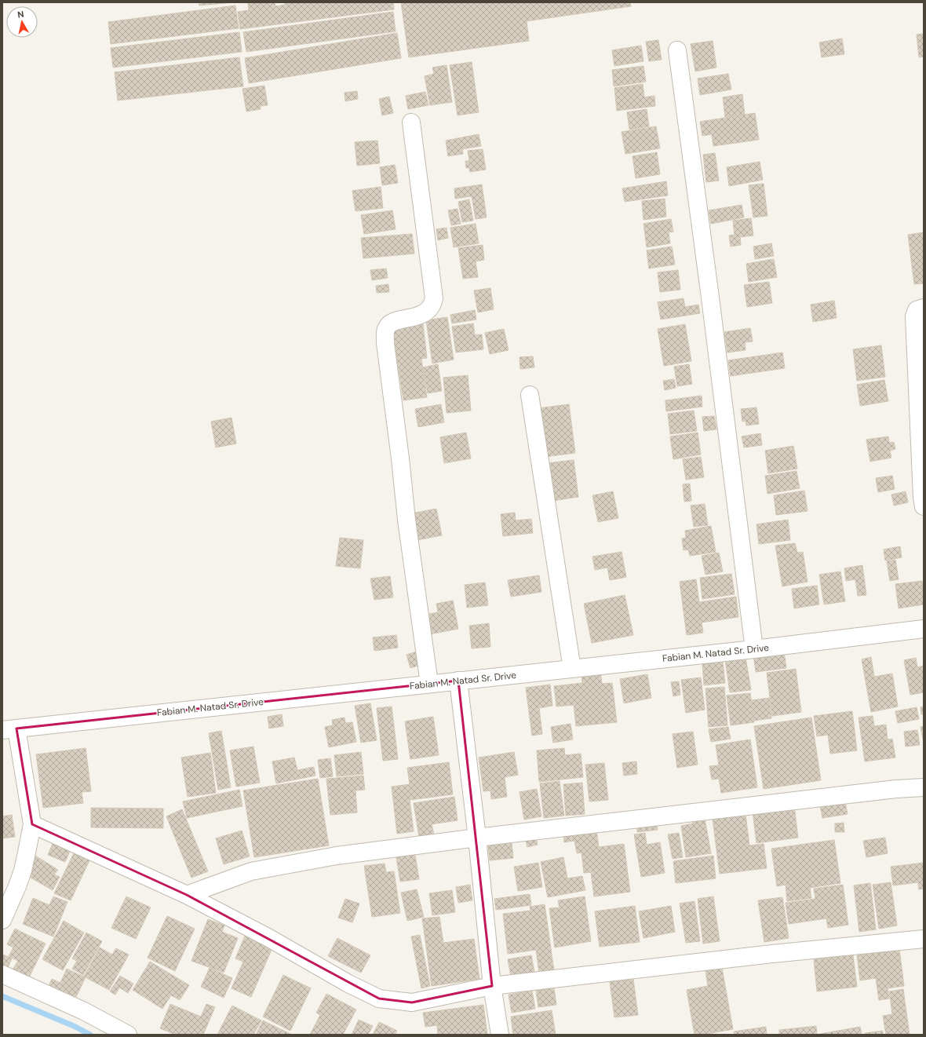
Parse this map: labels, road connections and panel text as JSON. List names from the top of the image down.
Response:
{
  "streets": {
    "street": ["Fabian M. Natad Sr. Drive"]
  },
  "north": "top"
}
